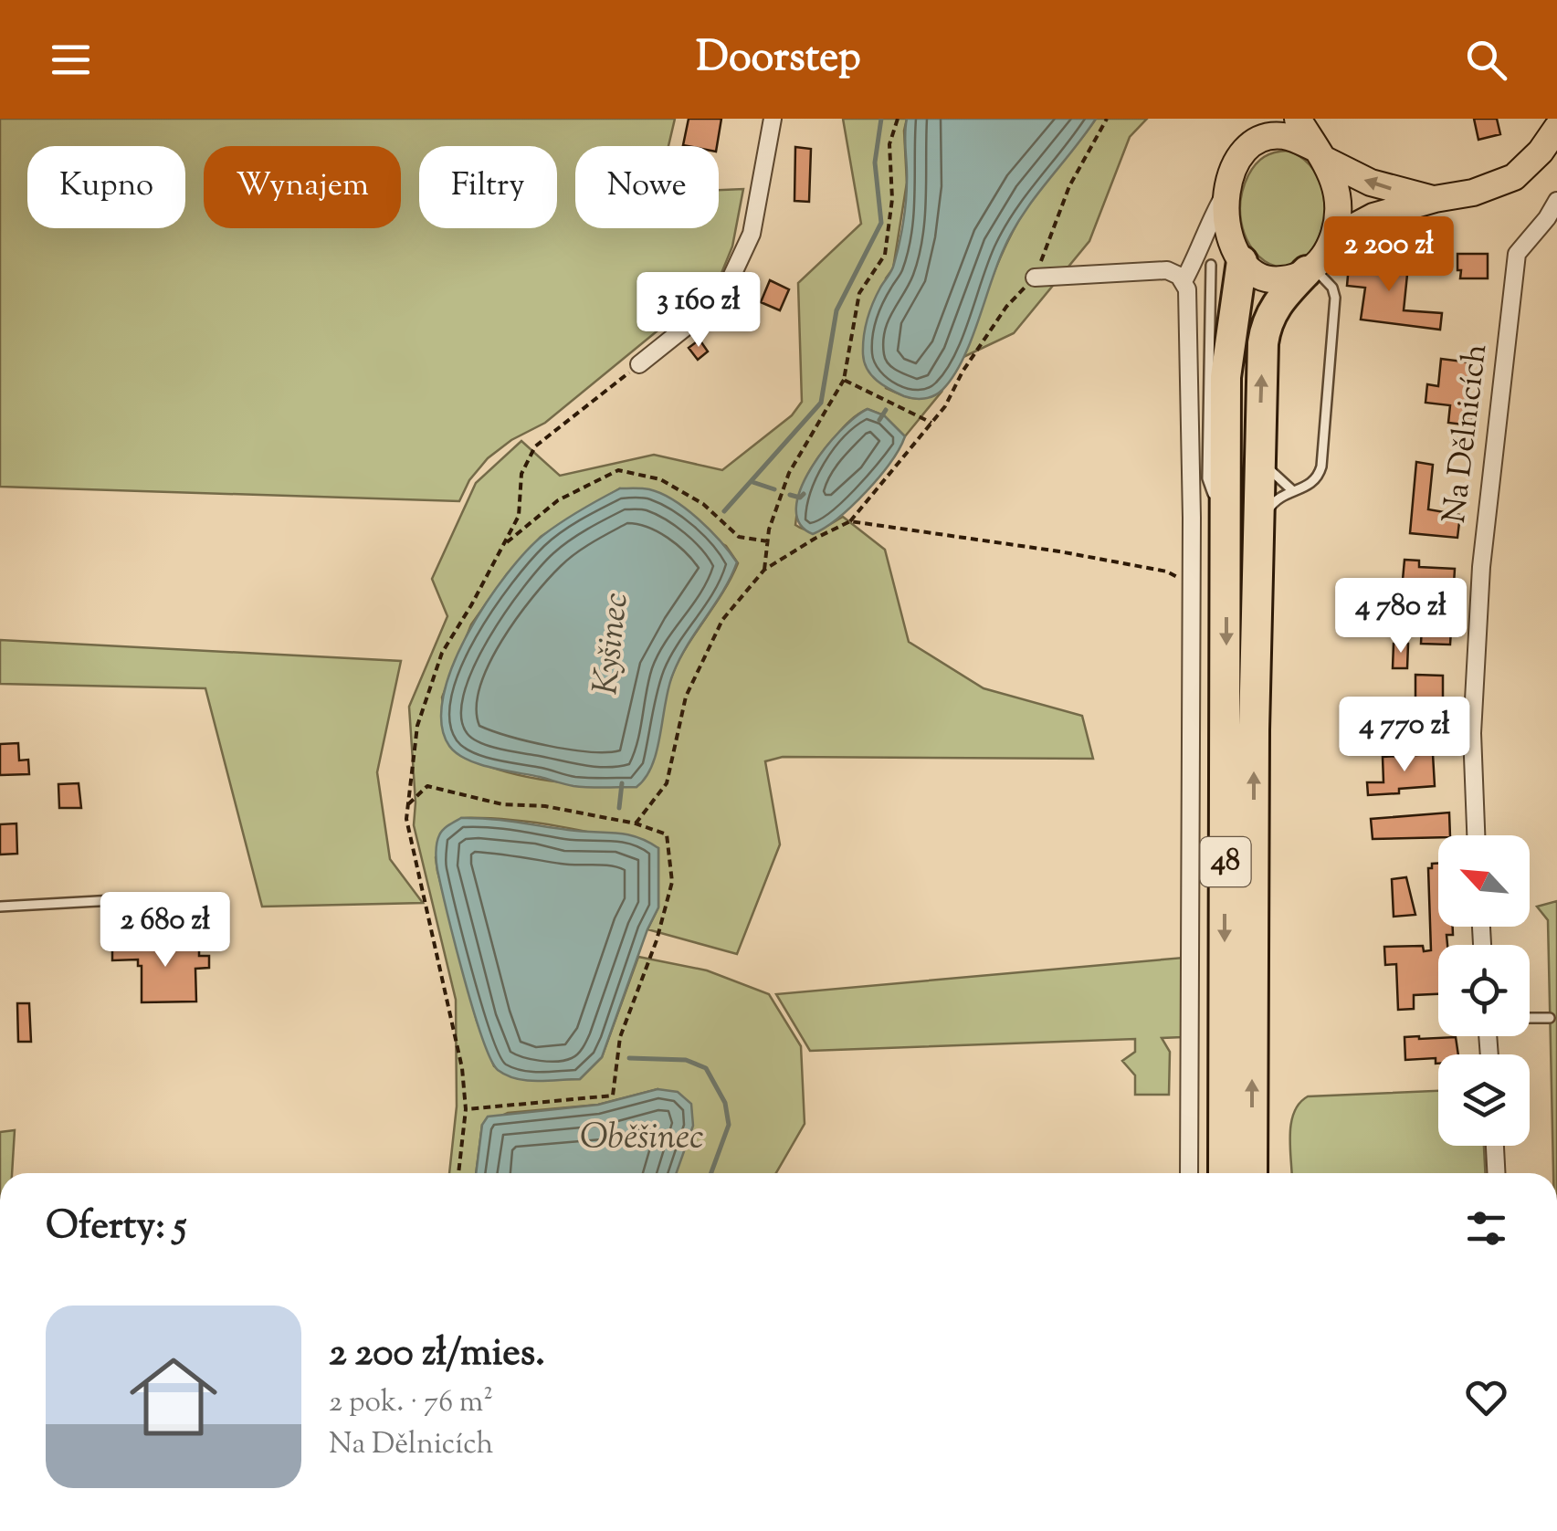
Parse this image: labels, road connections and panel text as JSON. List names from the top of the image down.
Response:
{
  "streets": {
    "highway": ["48"],
    "street": ["Na Dělnicích"]
  },
  "water": ["Kyšinec", "Oběšinec"],
  "north": "top left",
  "page": {
    "header": "Doorstep",
    "chip": [
      "Kupno",
      "Wynajem",
      "Filtry",
      "Nowe"
    ],
    "price": [
      "2 200 zł",
      "3 160 zł",
      "4 780 zł",
      "4 770 zł",
      "2 680 zł"
    ],
    "heading": "Oferty: 5",
    "list": [
      {
        "name": "2 200 zł/mies.",
        "note": "2 pok. · 76 m² · Na Dělnicích"
      }
    ]
  }
}
